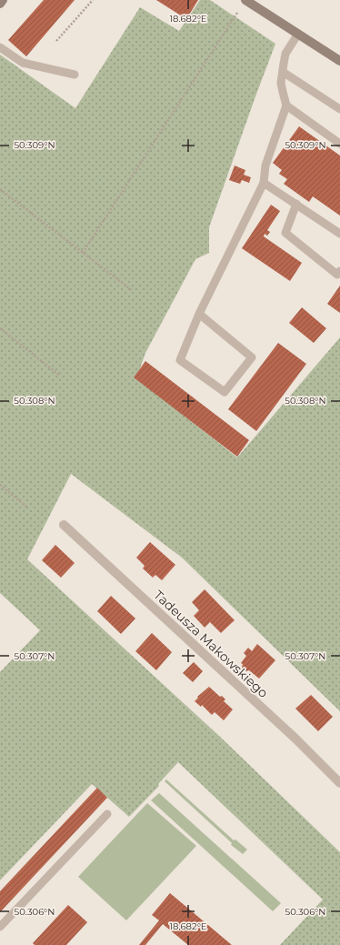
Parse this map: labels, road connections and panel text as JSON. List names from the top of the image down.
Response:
{
  "streets": {
    "street": ["Tadeusza Makowskiego"]
  },
  "coordinates": [
    "18.682°E",
    "50.309°N",
    "50.308°N",
    "50.307°N",
    "50.306°N"
  ]
}
